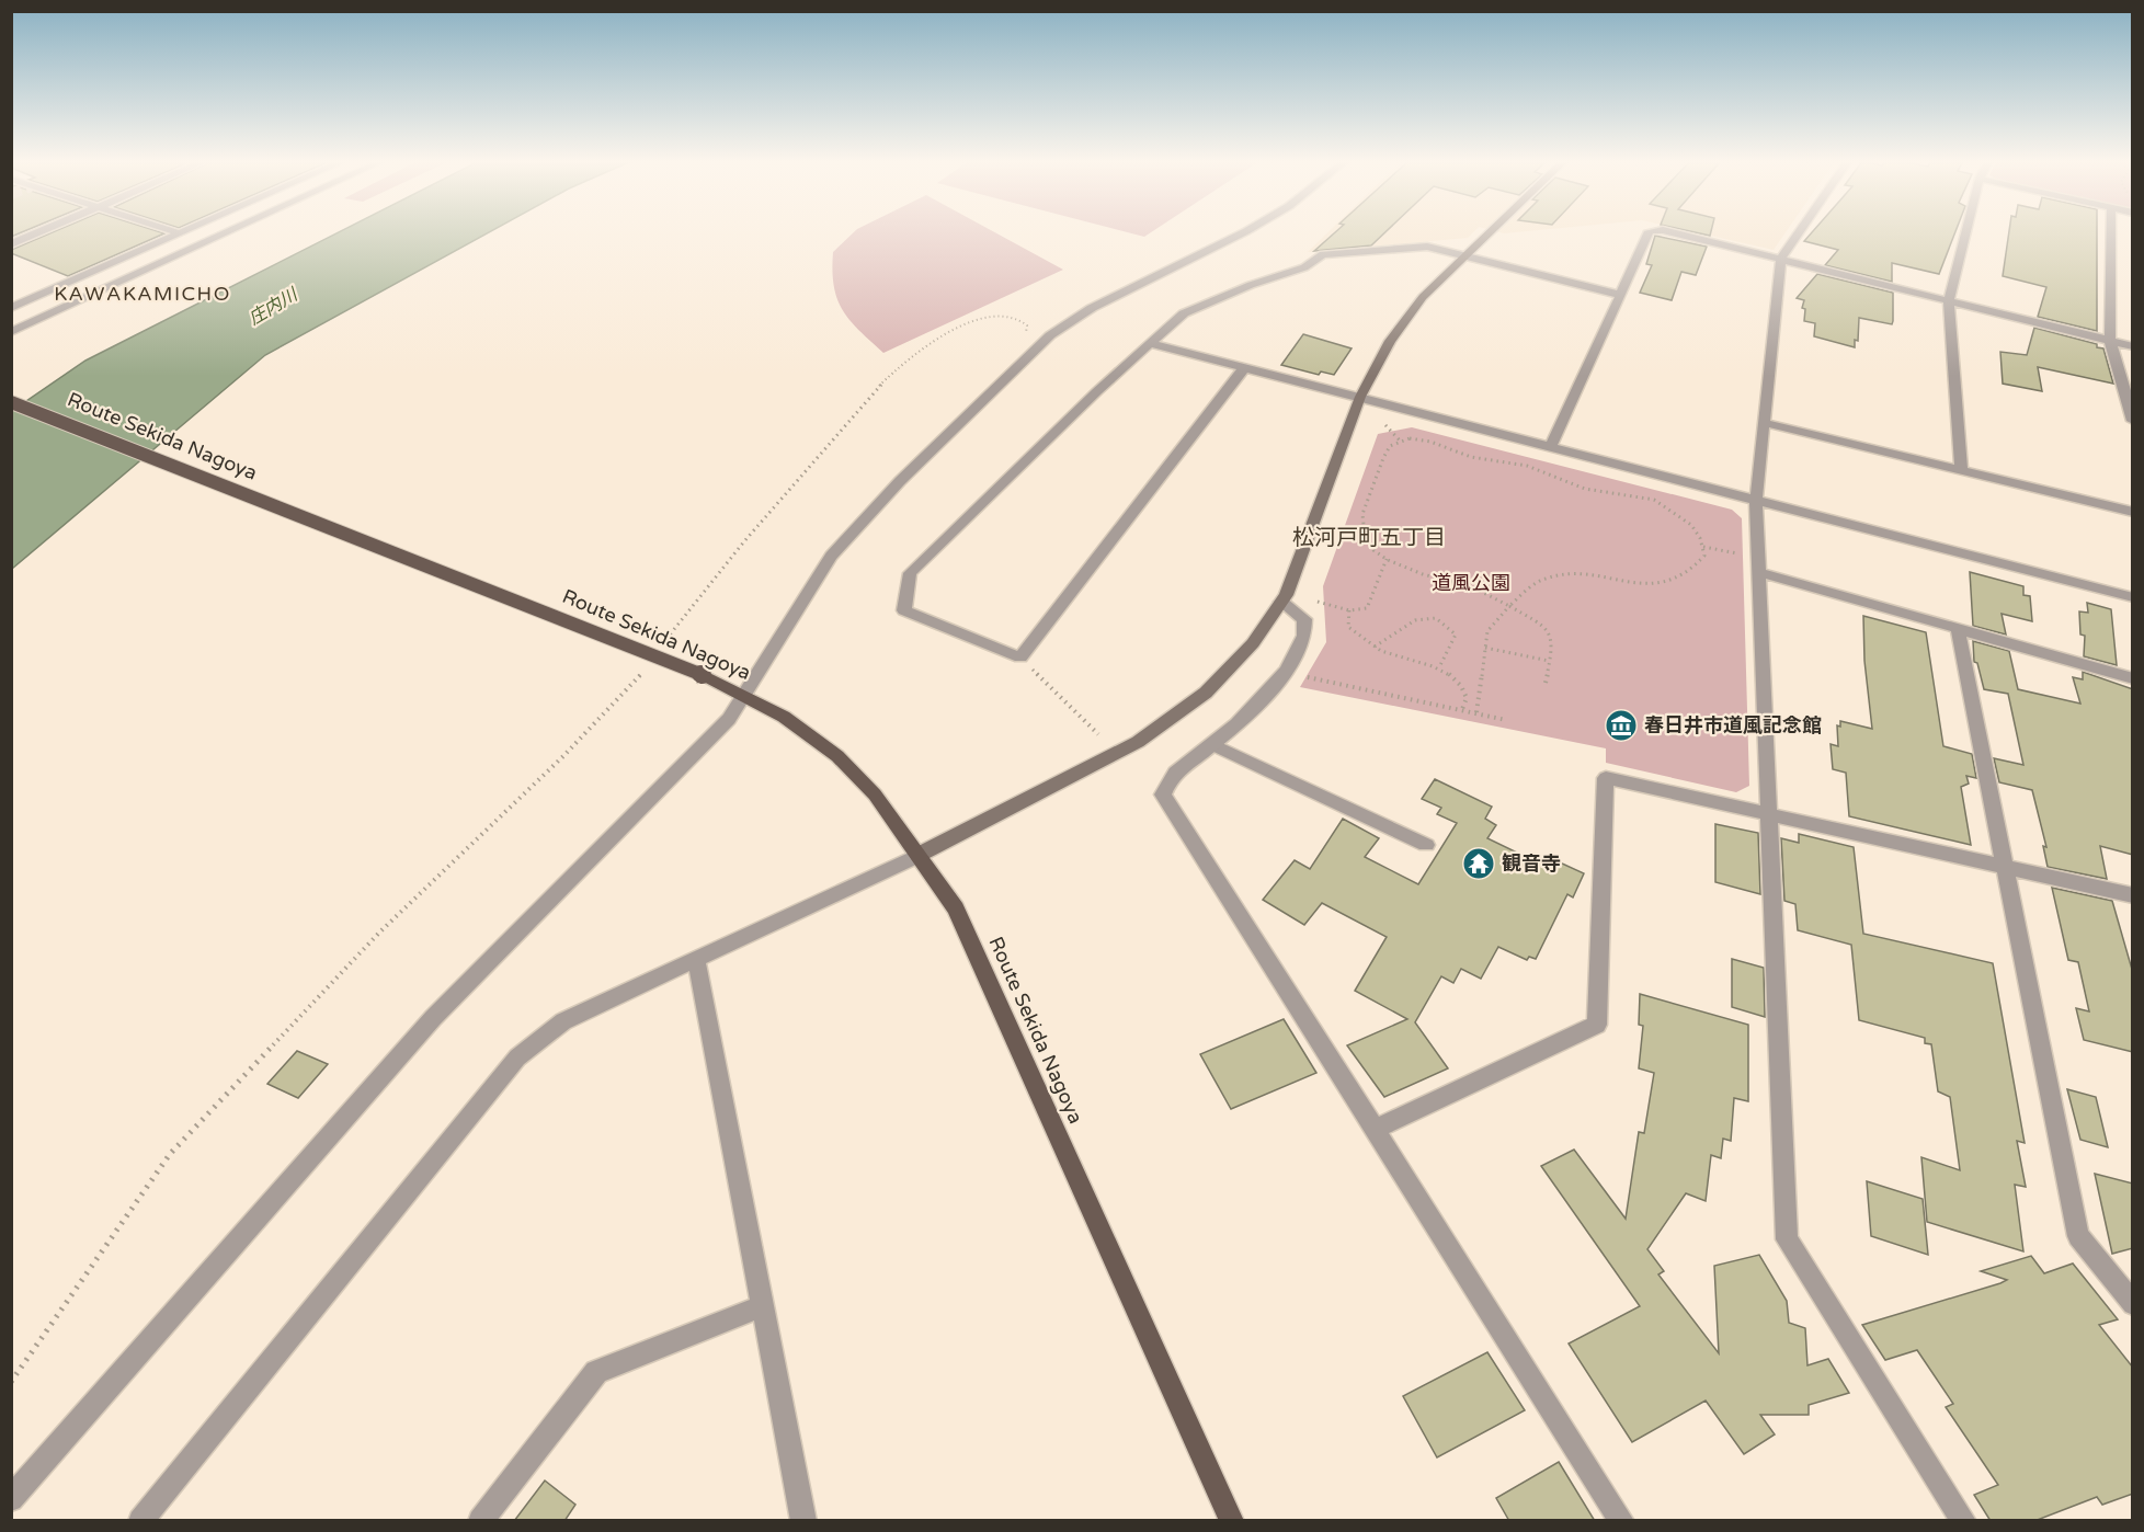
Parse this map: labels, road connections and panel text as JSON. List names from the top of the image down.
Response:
{
  "streets": {
    "main road": ["Route Sekida Nagoya"]
  },
  "districts": ["KAWAKAMICHO", "松河戸町五丁目"],
  "water": ["庄内川"],
  "parks": ["道風公園"],
  "places": {
    "museum": ["春日井市道風記念館"],
    "temple": ["観音寺"]
  }
}
